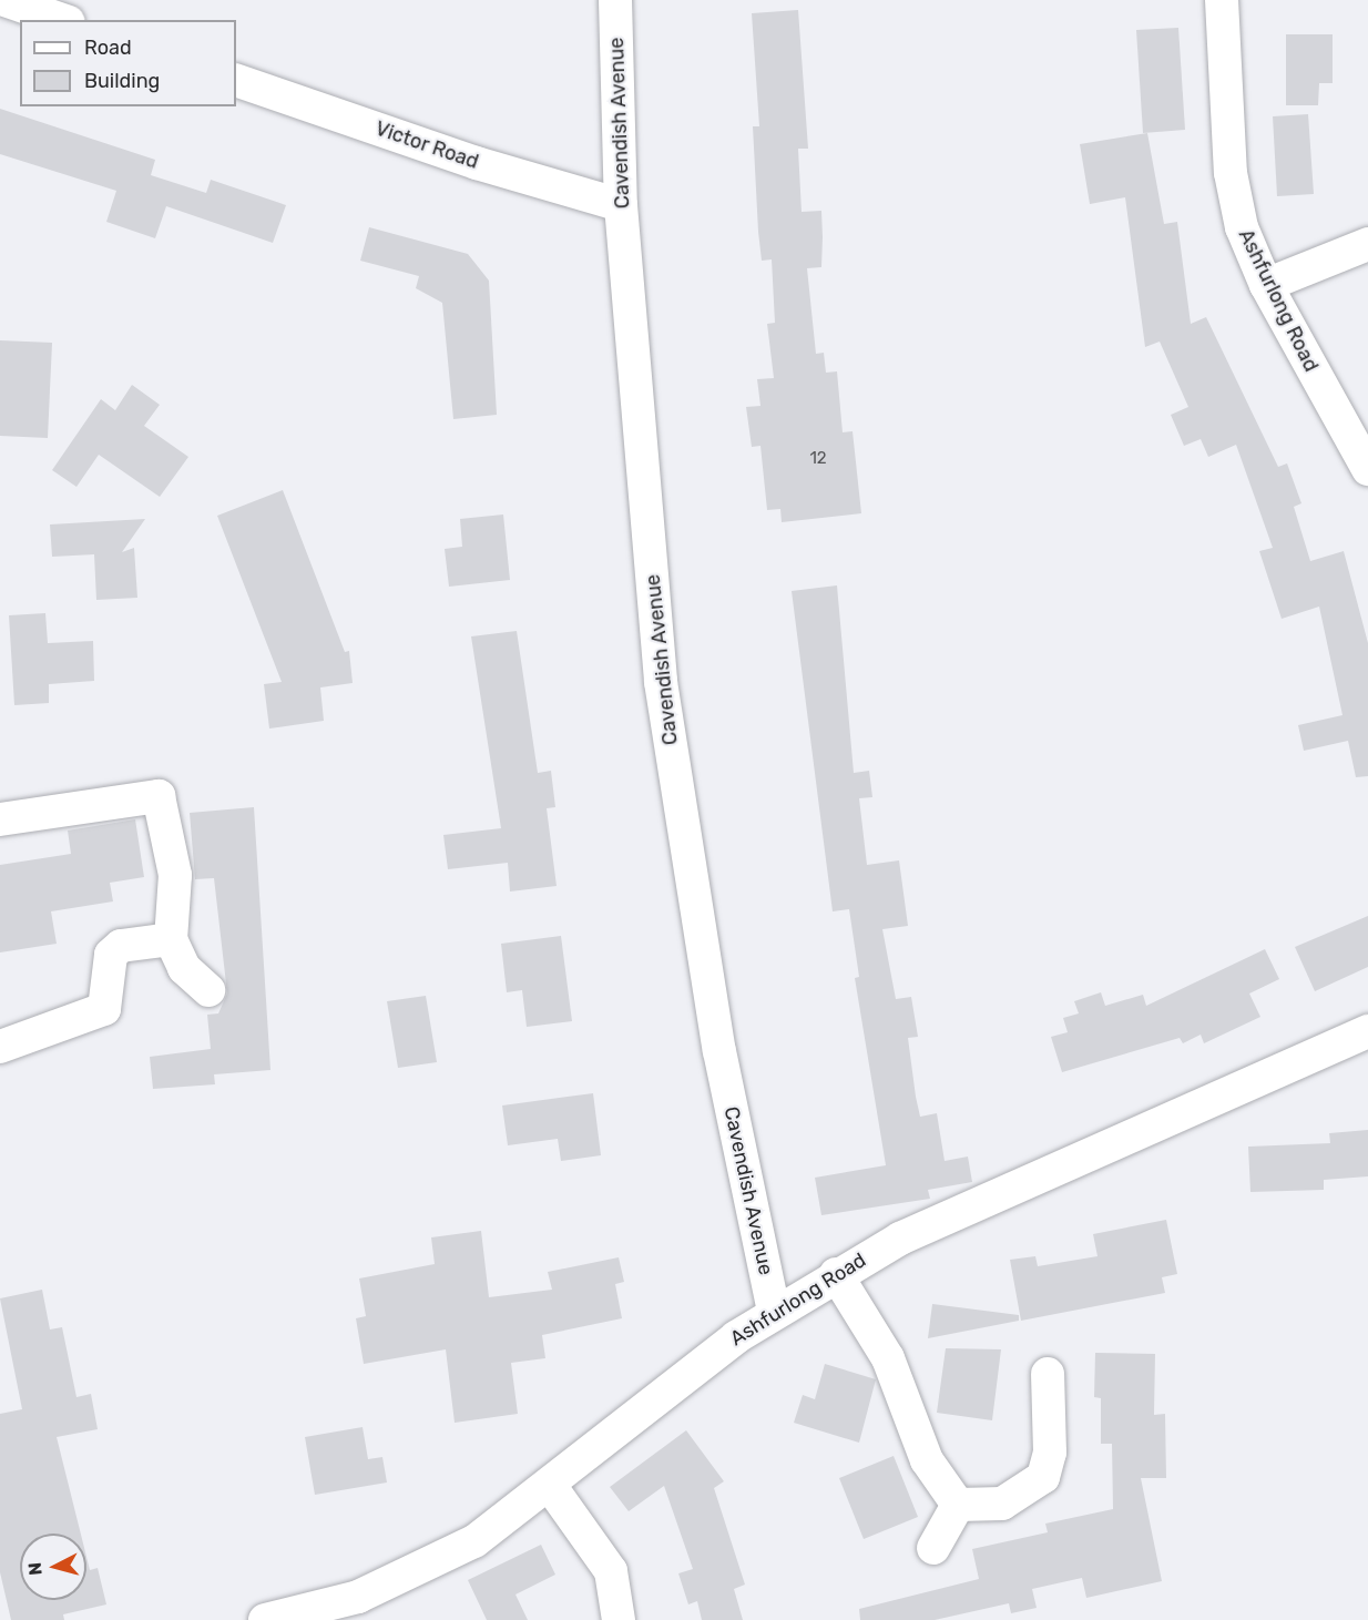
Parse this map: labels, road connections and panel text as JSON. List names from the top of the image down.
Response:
{
  "streets": {
    "street": ["Cavendish Avenue", "Victor Road", "Ashfurlong Road"]
  },
  "crossings": [
    ["Cavendish Avenue", "Victor Road"],
    ["Cavendish Avenue", "Ashfurlong Road"]
  ],
  "house_numbers": ["12"],
  "legend": ["Road", "Building"],
  "north": "left"
}
